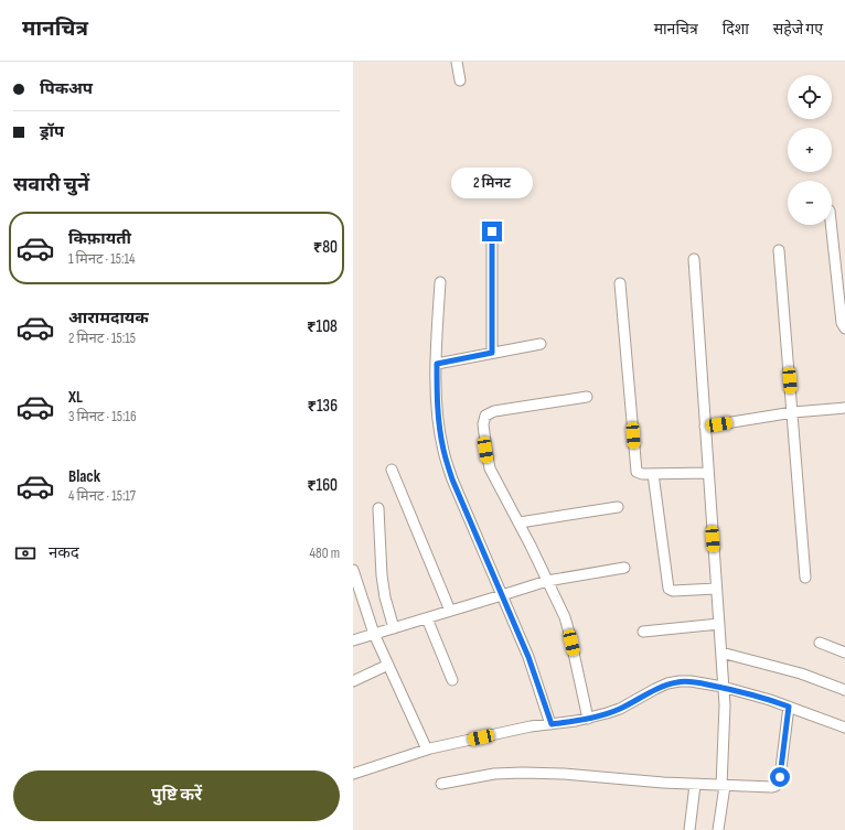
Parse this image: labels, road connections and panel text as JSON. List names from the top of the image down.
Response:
{
  "page": {
    "header": "मानचित्र",
    "nav": ["मानचित्र", "दिशा", "सहेजे गए"],
    "banner": ["पिकअप", "ड्रॉप"],
    "map_buttons": ["+", "−"],
    "heading": "सवारी चुनें",
    "bubble": "2 मिनट",
    "list": [
      {
        "name": "किफ़ायती",
        "note": "1 मिनट · 15:14",
        "value": "₹80"
      },
      {
        "name": "आरामदायक",
        "note": "2 मिनट · 15:15",
        "value": "₹108"
      },
      {
        "name": "XL",
        "note": "3 मिनट · 15:16",
        "value": "₹136"
      },
      {
        "name": "Black",
        "note": "4 मिनट · 15:17",
        "value": "₹160"
      }
    ],
    "pay": ["नकद", "480 m"],
    "buttons": "पुष्टि करें"
  }
}
